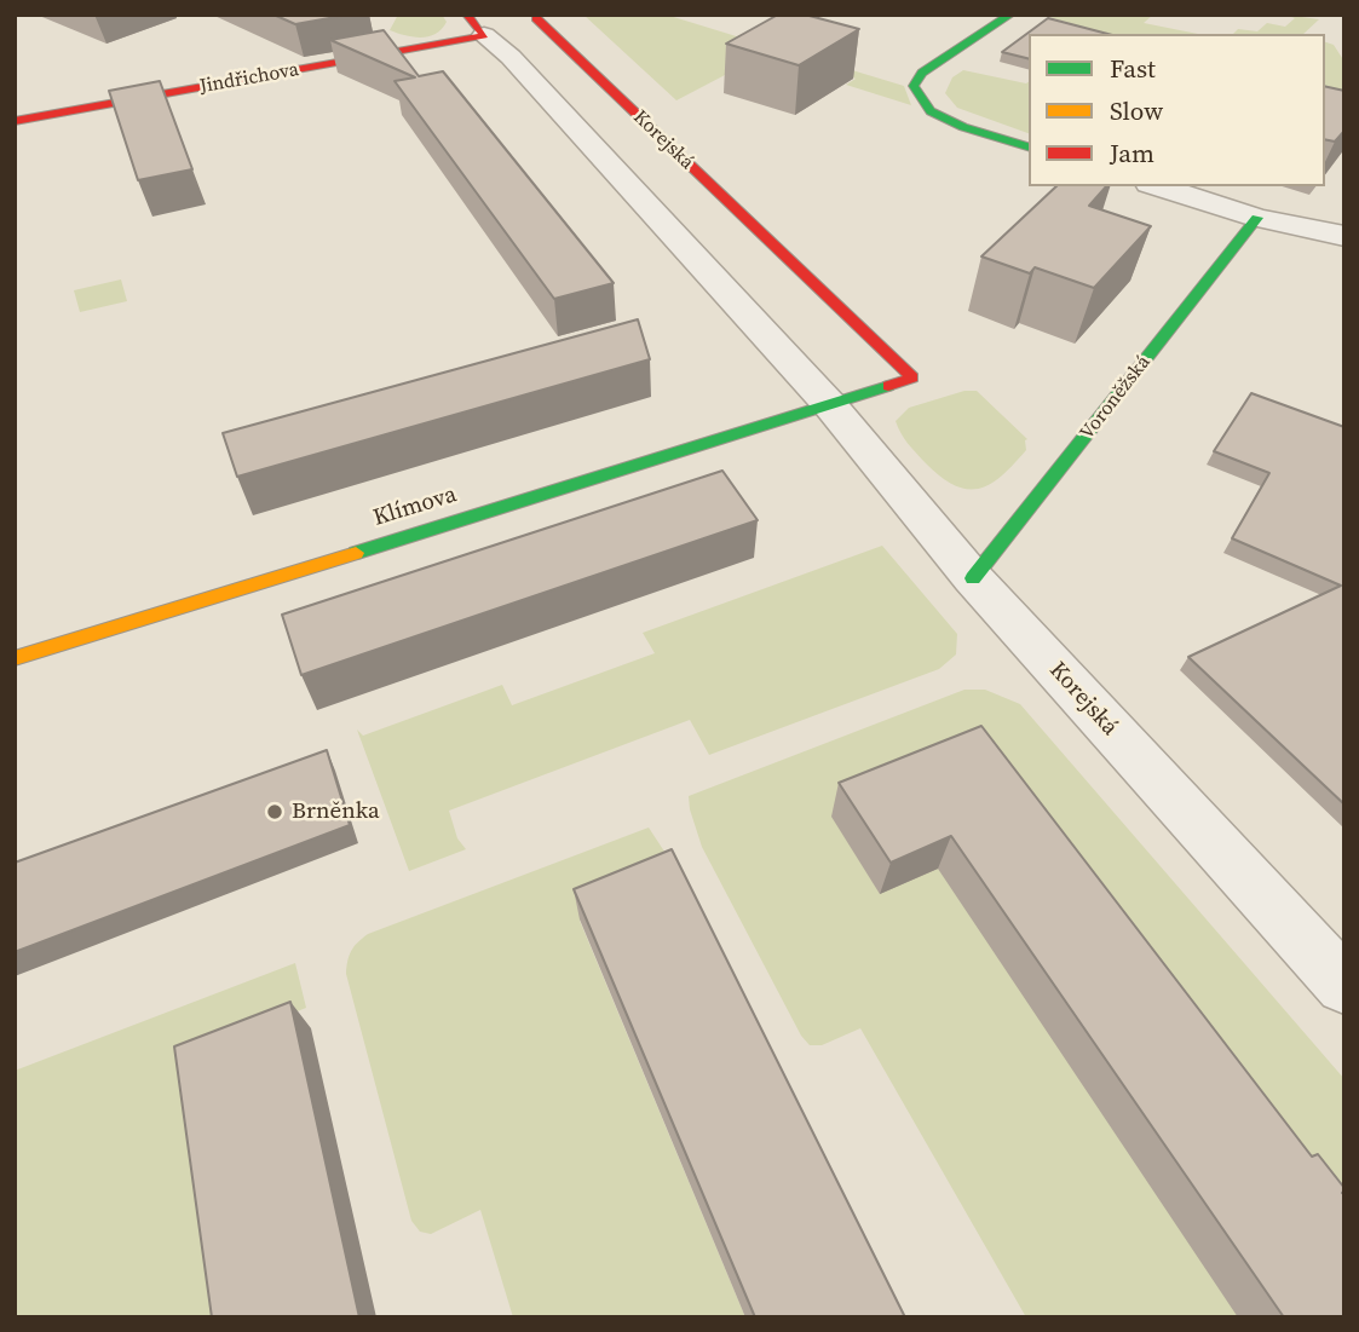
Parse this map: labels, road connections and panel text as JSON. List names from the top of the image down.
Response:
{
  "streets": {
    "street": [
      "Jindřichova",
      "Korejská",
      "Voroněžská",
      "Klímova"
    ]
  },
  "crossings": [
    ["Jindřichova", "Korejská"],
    ["Korejská", "Voroněžská"],
    ["Korejská", "Klímova"]
  ],
  "places": ["Brněnka"],
  "legend": ["Fast", "Slow", "Jam"]
}
